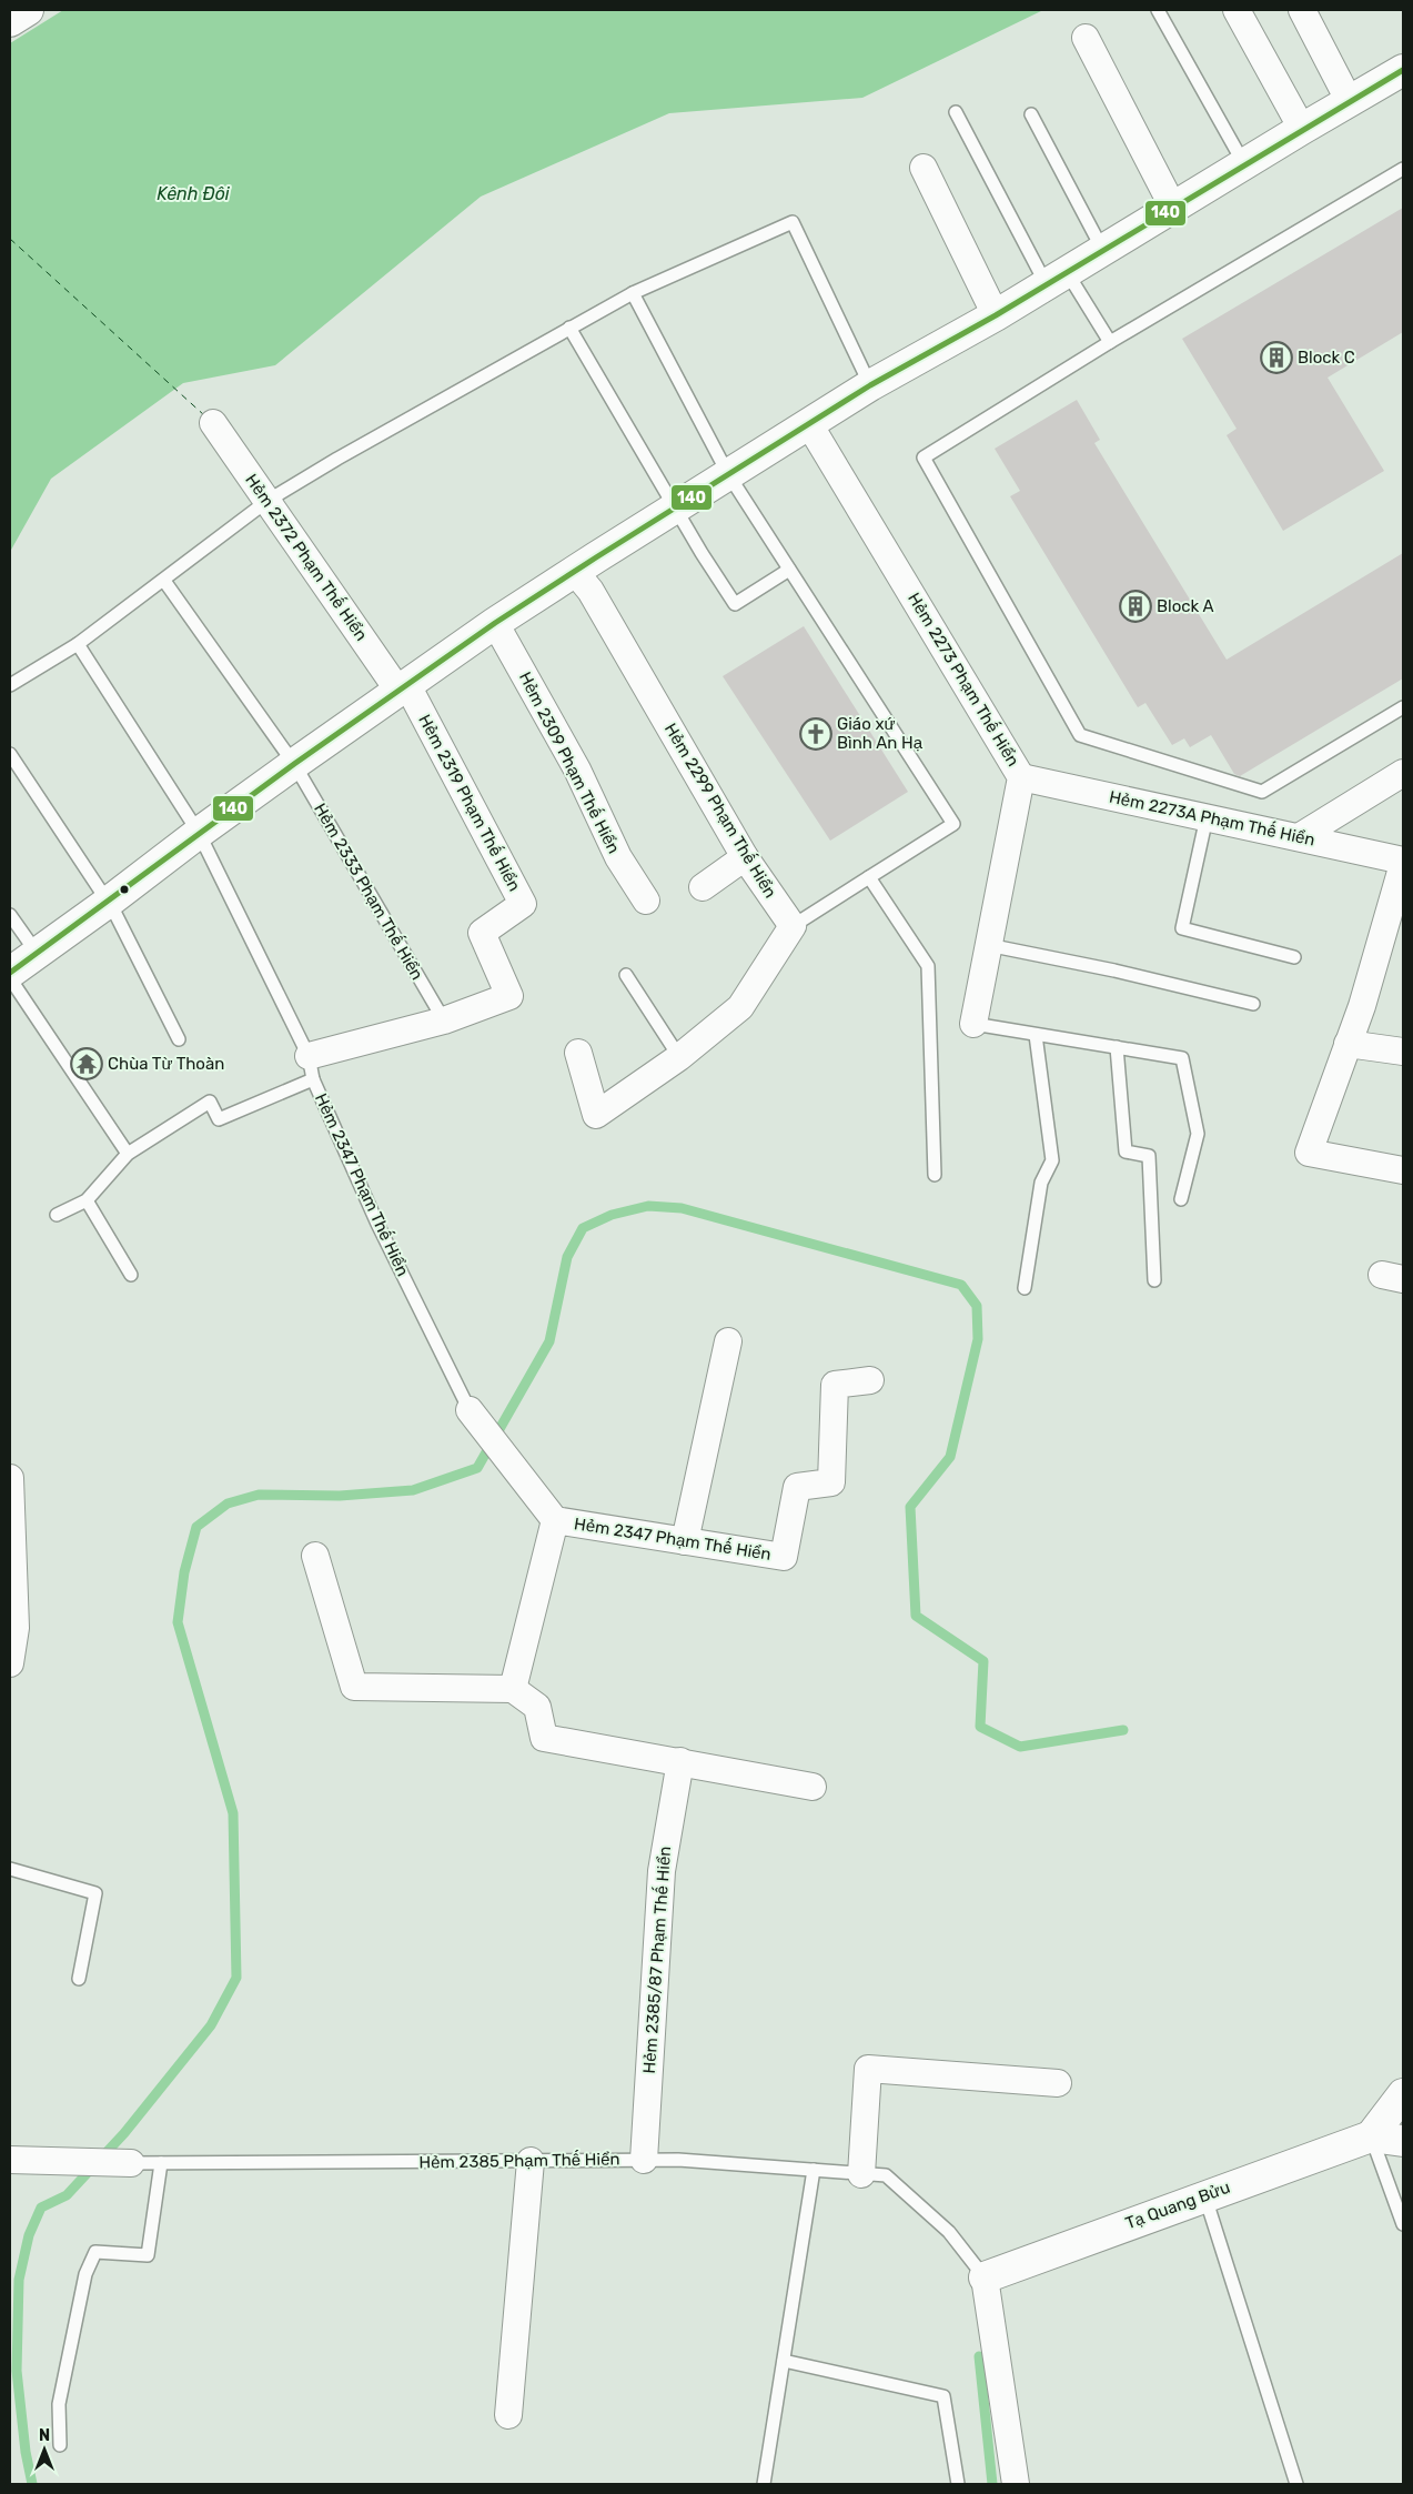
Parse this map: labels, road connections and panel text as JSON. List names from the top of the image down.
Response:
{
  "streets": {
    "main road": ["Tạ Quang Bửu"],
    "street": [
      "Hẻm 2372 Phạm Thế Hiển",
      "Hẻm 2273 Phạm Thế Hiển",
      "Hẻm 2309 Phạm Thế Hiển",
      "Hẻm 2319 Phạm Thế Hiển",
      "Hẻm 2299 Phạm Thế Hiển",
      "Hẻm 2273A Phạm Thế Hiển",
      "Hẻm 2347 Phạm Thế Hiển",
      "Hẻm 2385/87 Phạm Thế Hiển",
      "Hẻm 2385 Phạm Thế Hiển"
    ],
    "lane": ["Hẻm 2333 Phạm Thế Hiển"]
  },
  "crossings": [
    ["Hẻm 2372 Phạm Thế Hiển", "Hẻm 2319 Phạm Thế Hiển"],
    ["Hẻm 2273 Phạm Thế Hiển", "Hẻm 2273A Phạm Thế Hiển"],
    ["Hẻm 2319 Phạm Thế Hiển", "Hẻm 2333 Phạm Thế Hiển"],
    ["Hẻm 2385/87 Phạm Thế Hiển", "Hẻm 2385 Phạm Thế Hiển"],
    ["Hẻm 2385 Phạm Thế Hiển", "Tạ Quang Bửu"]
  ],
  "water": ["Kênh Đôi"],
  "places": {
    "building": ["Block C", "Block A"],
    "church": ["Giáo xứ Bình An Hạ"],
    "temple": ["Chùa Từ Thoàn"]
  },
  "lines": ["transit line 140"],
  "north": "top"
}
